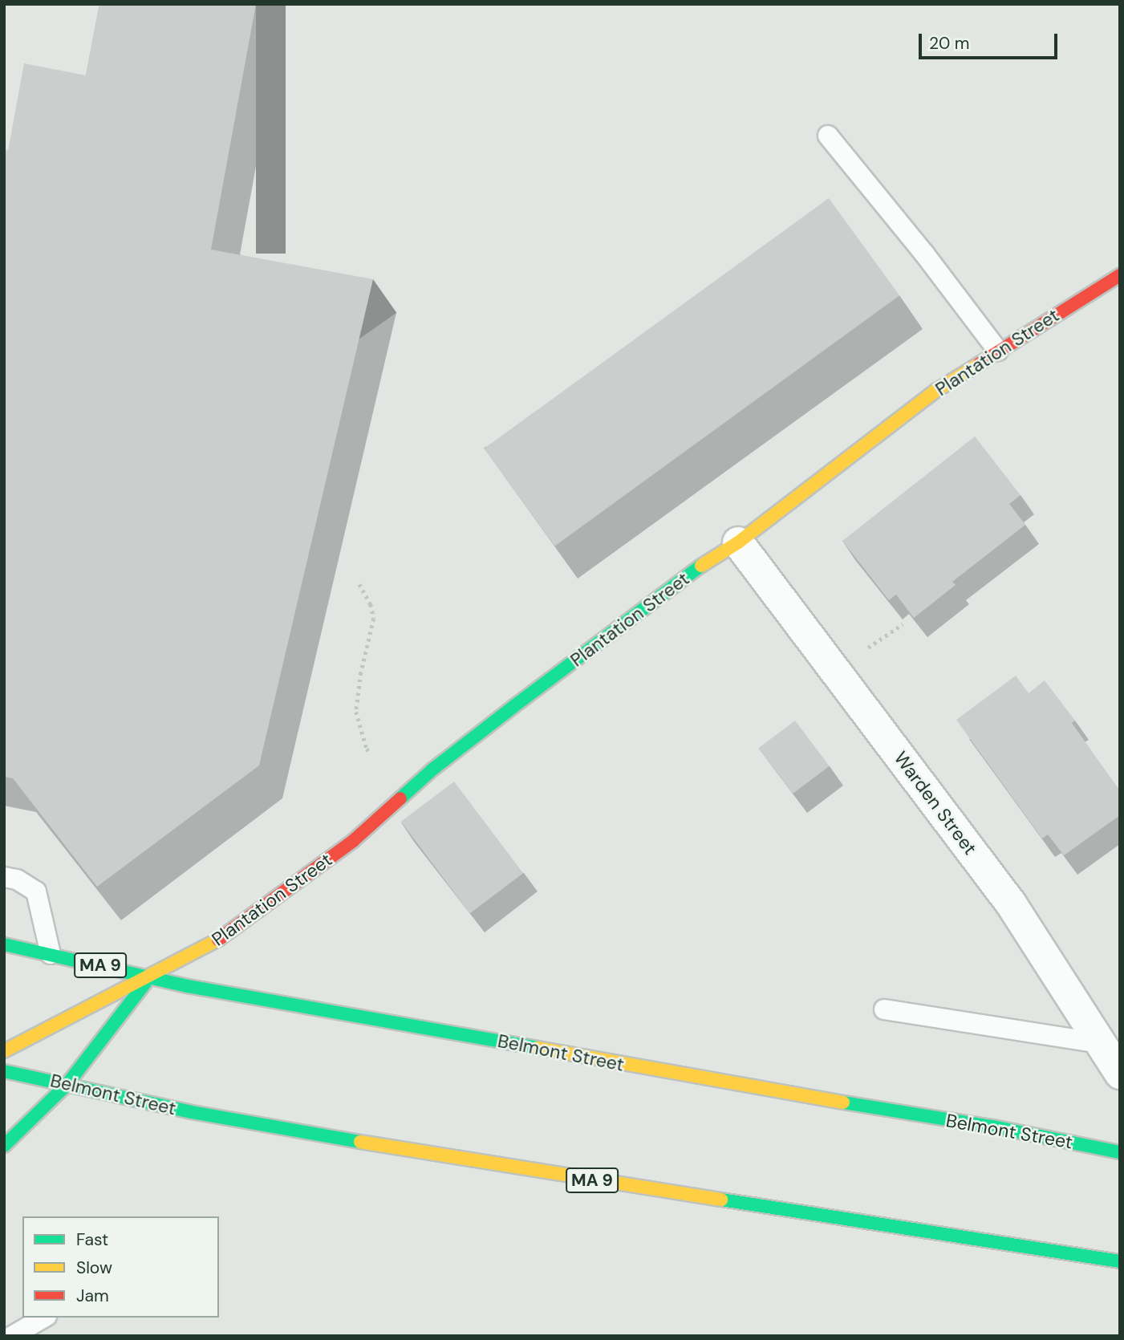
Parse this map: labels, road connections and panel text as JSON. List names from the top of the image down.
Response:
{
  "streets": {
    "main road": ["Plantation Street", "MA 9", "Belmont Street"],
    "street": ["Warden Street"]
  },
  "crossings": [
    ["Plantation Street", "Warden Street"],
    ["Plantation Street", "Belmont Street"]
  ],
  "legend": ["Fast", "Slow", "Jam"],
  "scale_bar": "20 m"
}
